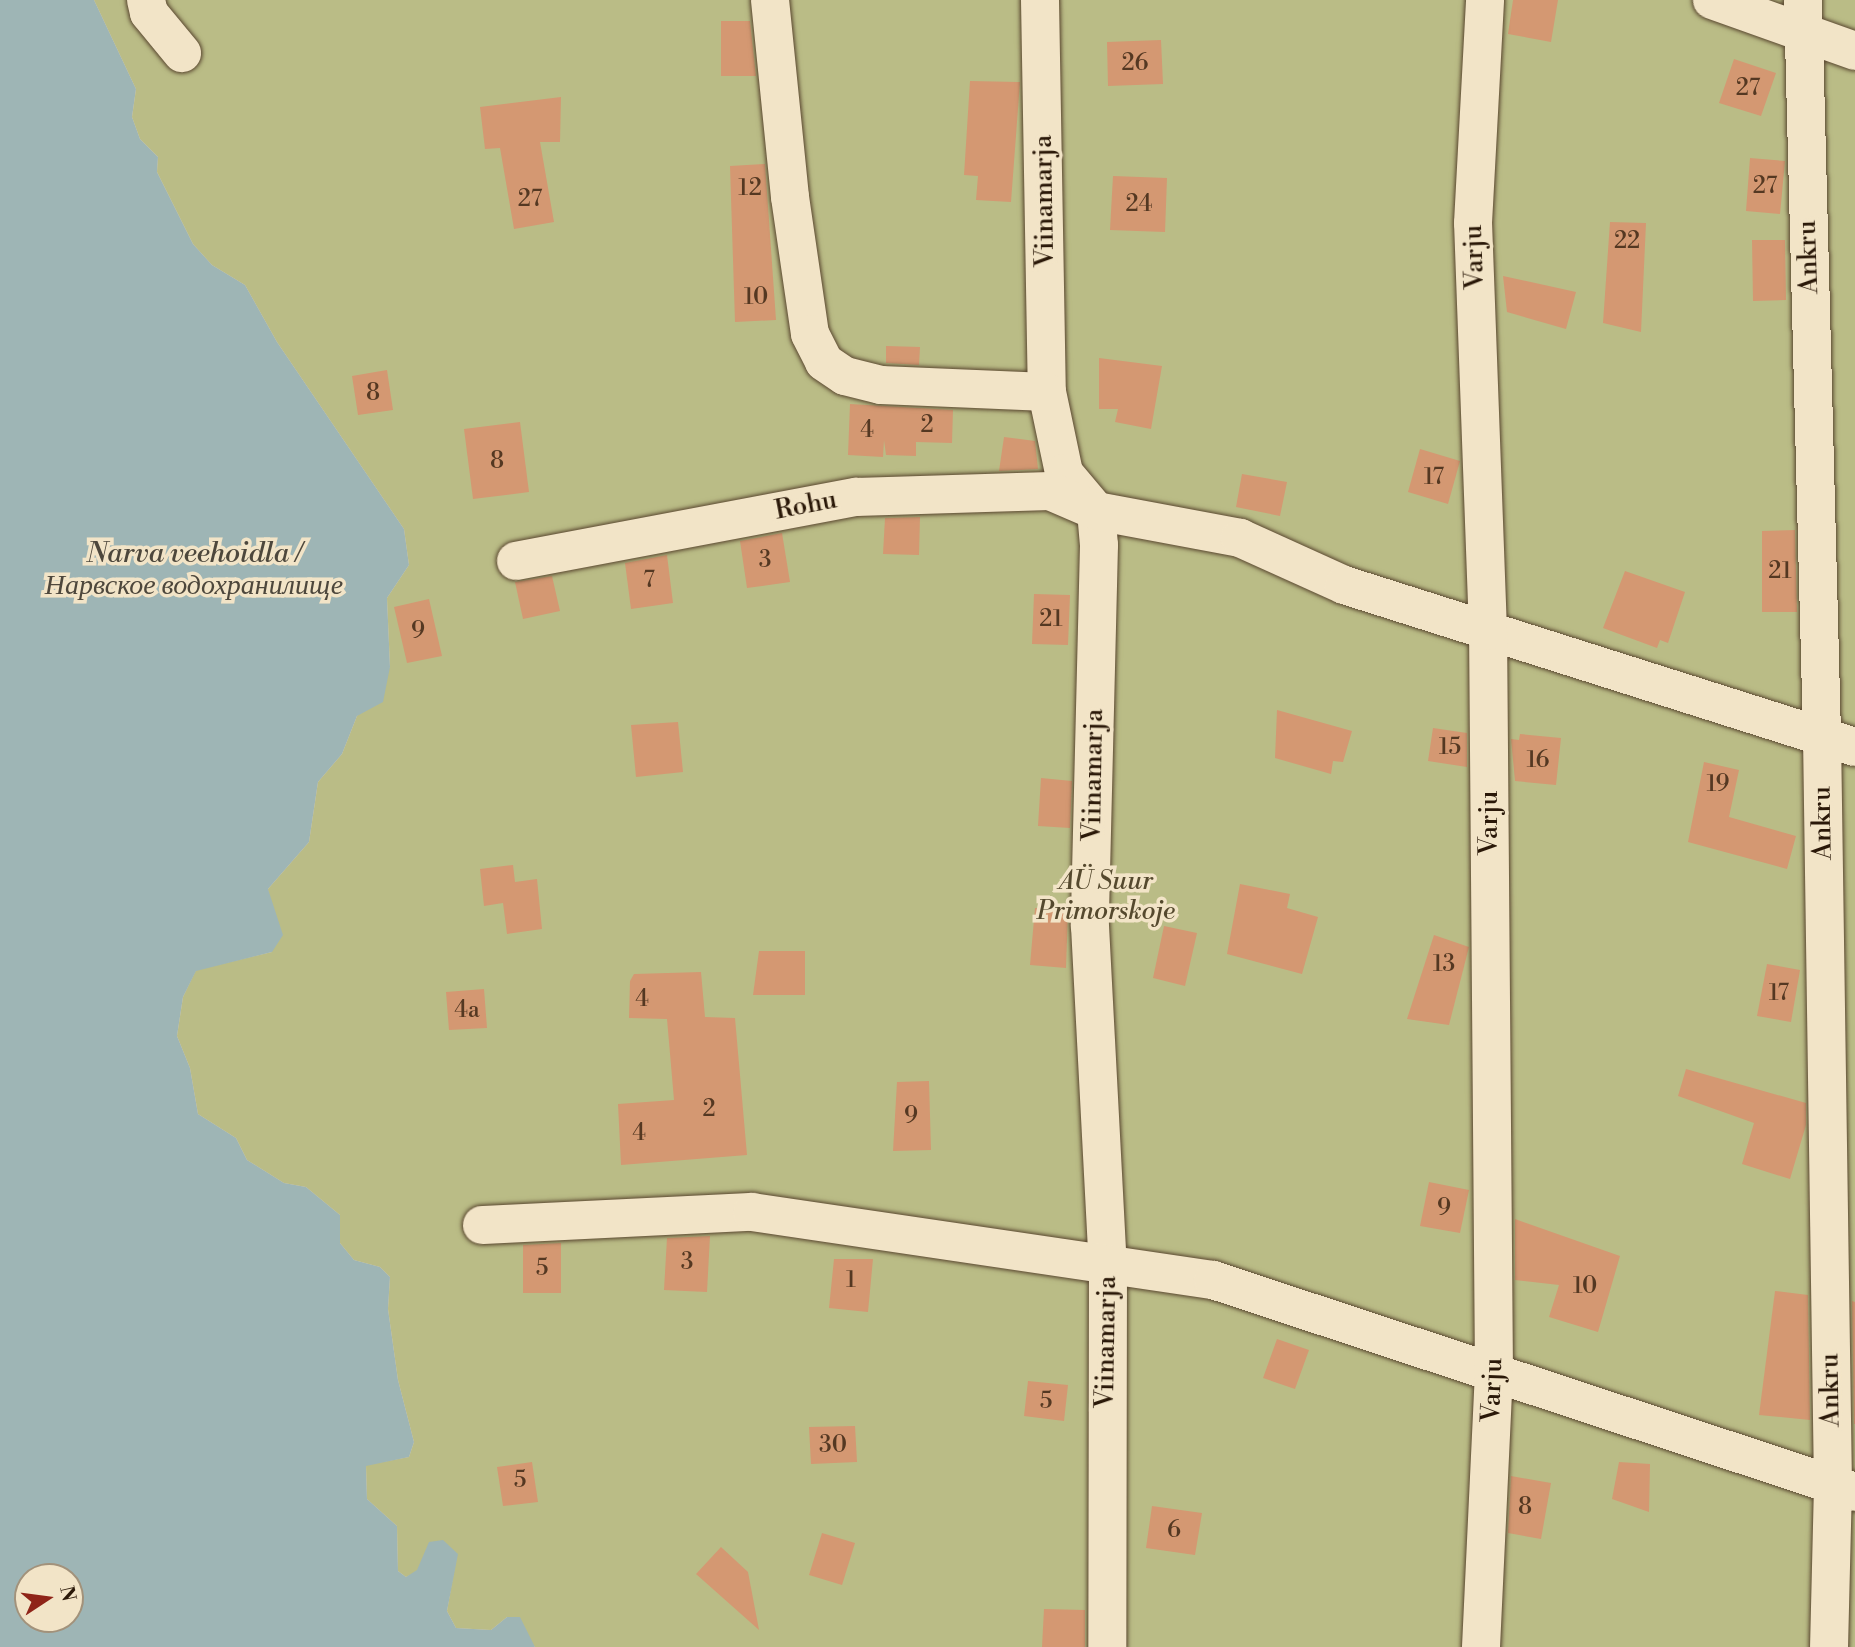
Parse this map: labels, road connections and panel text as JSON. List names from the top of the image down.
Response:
{
  "streets": {
    "street": [
      "Viinamarja",
      "Varju",
      "Ankru",
      "Rohu"
    ]
  },
  "crossings": [
    ["Viinamarja", "Rohu"],
    ["Varju", "Rohu"],
    ["Ankru", "Rohu"]
  ],
  "water": ["Narva veehoidla / Нарвское водохранилище"],
  "parks": ["AÜ Suur Primorskoje"],
  "house_numbers": [
    "26",
    "27",
    "27",
    "12",
    "27",
    "24",
    "22",
    "10",
    "8",
    "2",
    "4",
    "8",
    "17",
    "3",
    "21",
    "7",
    "21",
    "9",
    "15",
    "16",
    "19",
    "13",
    "17",
    "4",
    "4a",
    "2",
    "9",
    "4",
    "9",
    "3",
    "5",
    "1",
    "10",
    "5",
    "30",
    "5",
    "8",
    "6"
  ],
  "north": "right"
}
